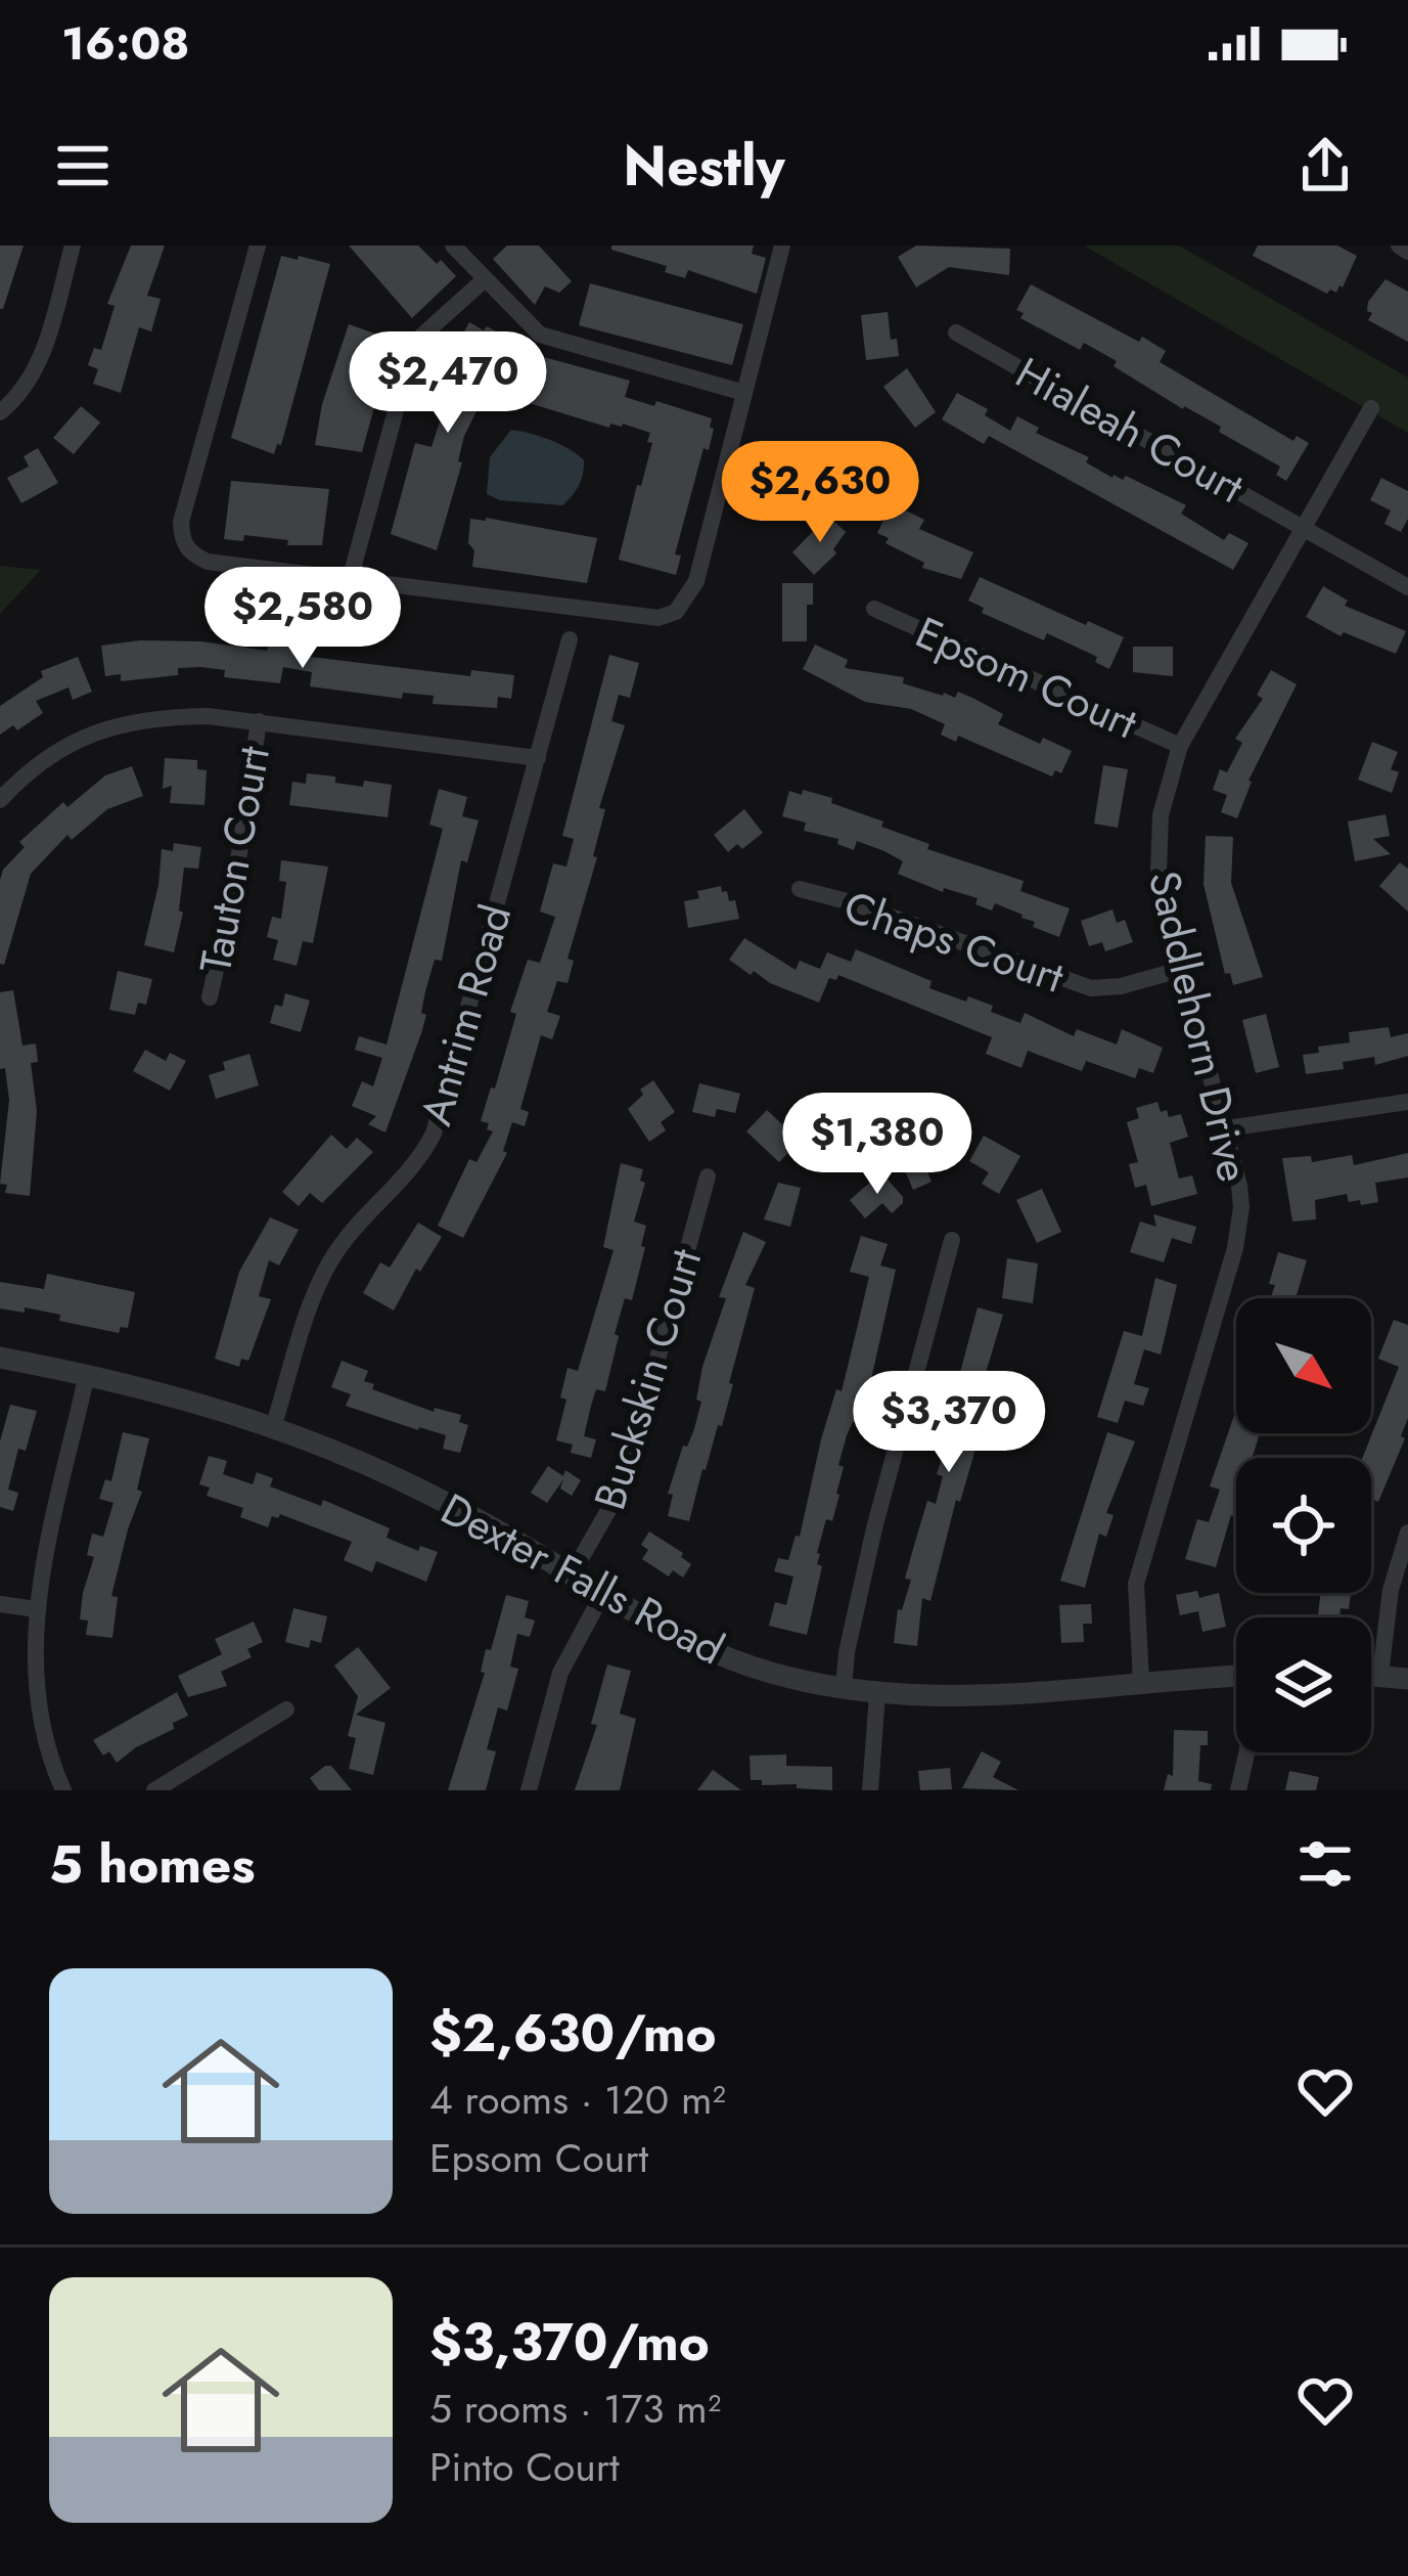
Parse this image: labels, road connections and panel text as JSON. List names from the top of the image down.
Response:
{
  "streets": {
    "street": [
      "Hialeah Court",
      "Epsom Court",
      "Tauton Court",
      "Chaps Court",
      "Antrim Road",
      "Saddlehorn Drive",
      "Buckskin Court",
      "Dexter Falls Road"
    ]
  },
  "crossings": [
    ["Hialeah Court", "Saddlehorn Drive"],
    ["Epsom Court", "Saddlehorn Drive"],
    ["Chaps Court", "Saddlehorn Drive"],
    ["Antrim Road", "Dexter Falls Road"],
    ["Saddlehorn Drive", "Dexter Falls Road"],
    ["Buckskin Court", "Dexter Falls Road"]
  ],
  "north": "bottom right",
  "page": {
    "status": "16:08",
    "header": "Nestly",
    "price": [
      "$2,470",
      "$2,630",
      "$2,580",
      "$1,380",
      "$3,370"
    ],
    "heading": "5 homes",
    "list": [
      {
        "name": "$2,630/mo",
        "note": "4 rooms · 120 m² · Epsom Court"
      },
      {
        "name": "$3,370/mo",
        "note": "5 rooms · 173 m² · Pinto Court"
      }
    ]
  }
}
